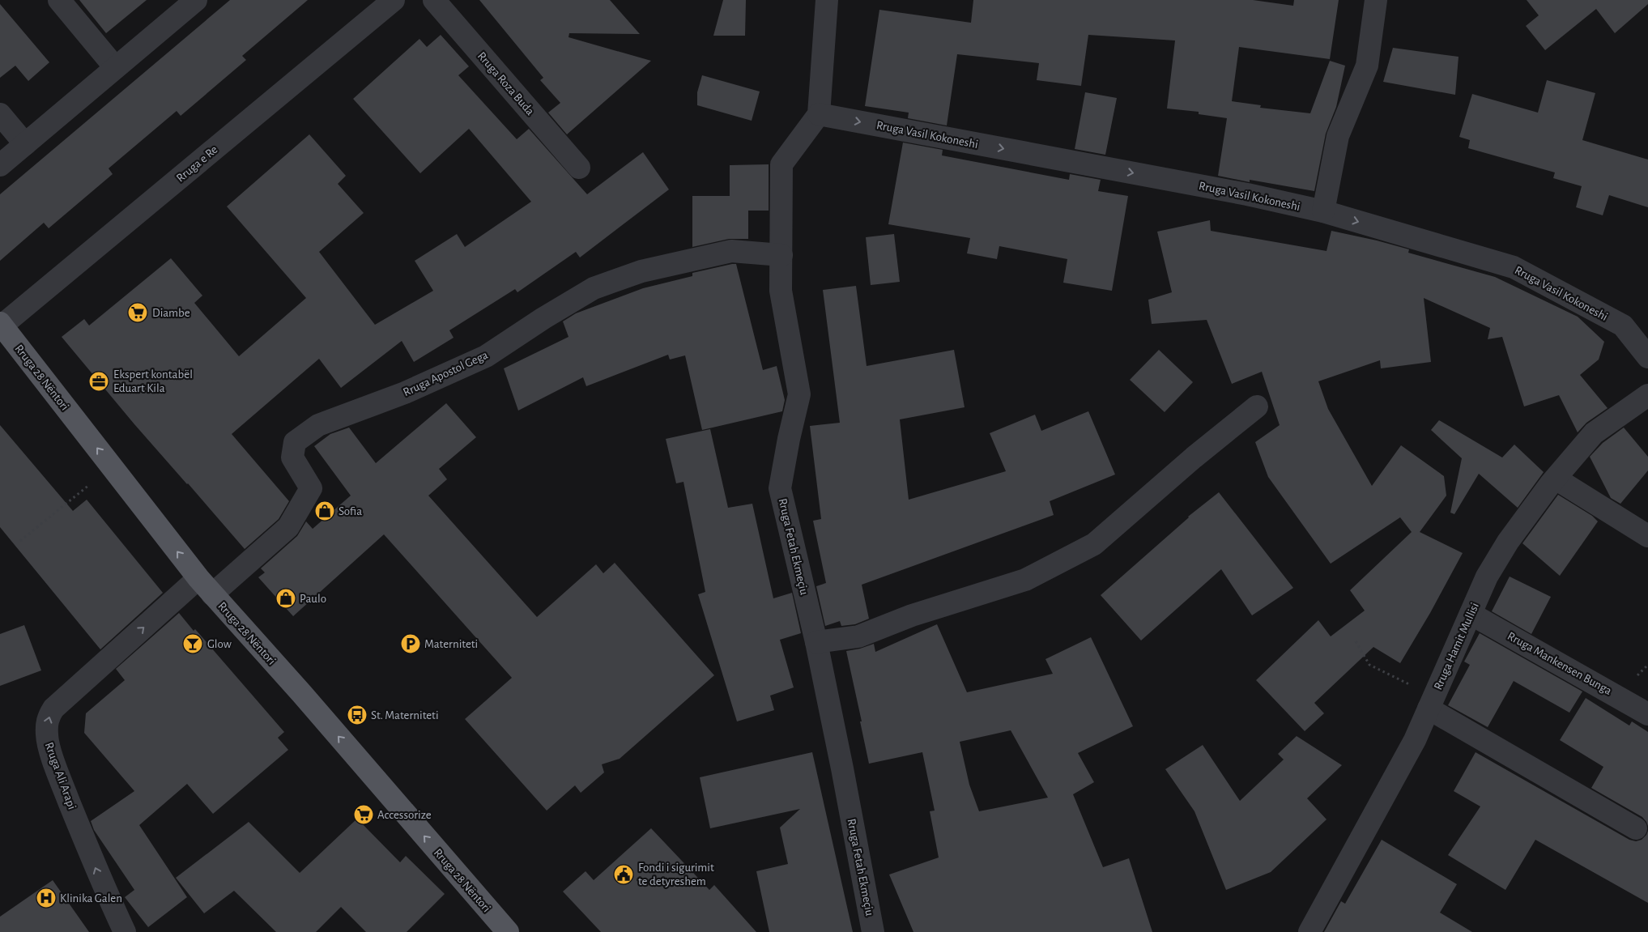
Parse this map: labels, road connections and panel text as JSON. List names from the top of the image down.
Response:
{
  "streets": {
    "main road": ["Rruga 28 Nëntori"],
    "street": [
      "Rruga Roza Buda",
      "Rruga Vasil Kokoneshi",
      "Rruga e Re",
      "Rruga Apostol Gega",
      "Rruga Fetah Ekmeçiu",
      "Rruga Hamit Mullisi",
      "Rruga Mankensen Bunga",
      "Rruga Ali Arapi"
    ]
  },
  "crossings": [
    ["Rruga Vasil Kokoneshi", "Rruga Fetah Ekmeçiu"],
    ["Rruga e Re", "Rruga 28 Nëntori"],
    ["Rruga Apostol Gega", "Rruga 28 Nëntori"],
    ["Rruga Apostol Gega", "Rruga Fetah Ekmeçiu"],
    ["Rruga 28 Nëntori", "Rruga Ali Arapi"],
    ["Rruga Hamit Mullisi", "Rruga Mankensen Bunga"]
  ],
  "one_way": ["Rruga Vasil Kokoneshi", "Rruga 28 Nëntori", "Rruga Ali Arapi"],
  "places": {
    "supermarket": ["Diambe", "Accessorize"],
    "office": ["Ekspert kontabël Eduart Kila"],
    "shop": ["Sofia", "Paulo"],
    "bar": ["Glow"],
    "parking": ["Materniteti"],
    "bus stop": ["St. Materniteti"],
    "public building": ["Fondi i sigurimit te detyreshem"],
    "hospital": ["Klinika Galen"]
  }
}
